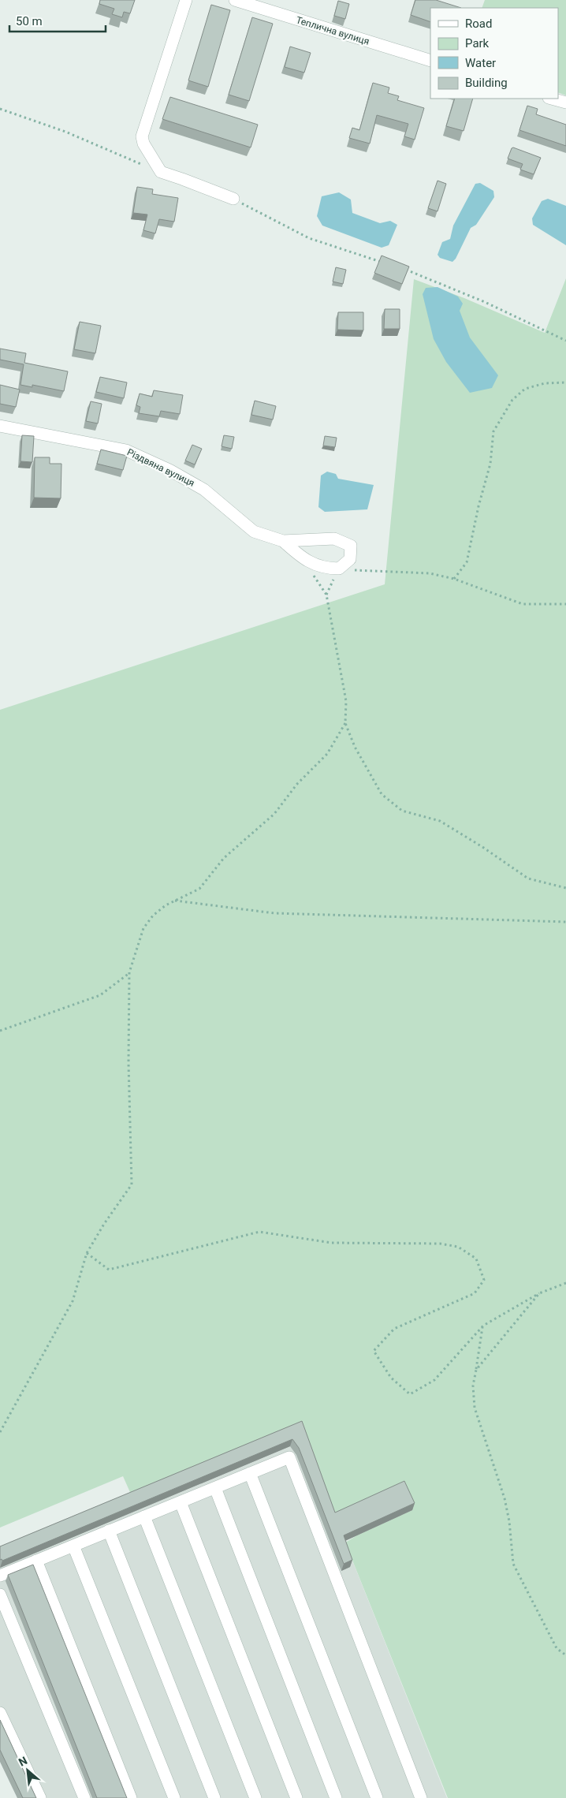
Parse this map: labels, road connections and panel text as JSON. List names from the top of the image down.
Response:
{
  "streets": {
    "street": ["Теплична вулиця", "Різдвяна вулиця"]
  },
  "legend": [
    "Road",
    "Park",
    "Water",
    "Building"
  ],
  "scale_bar": "50 m",
  "north": "top left"
}
